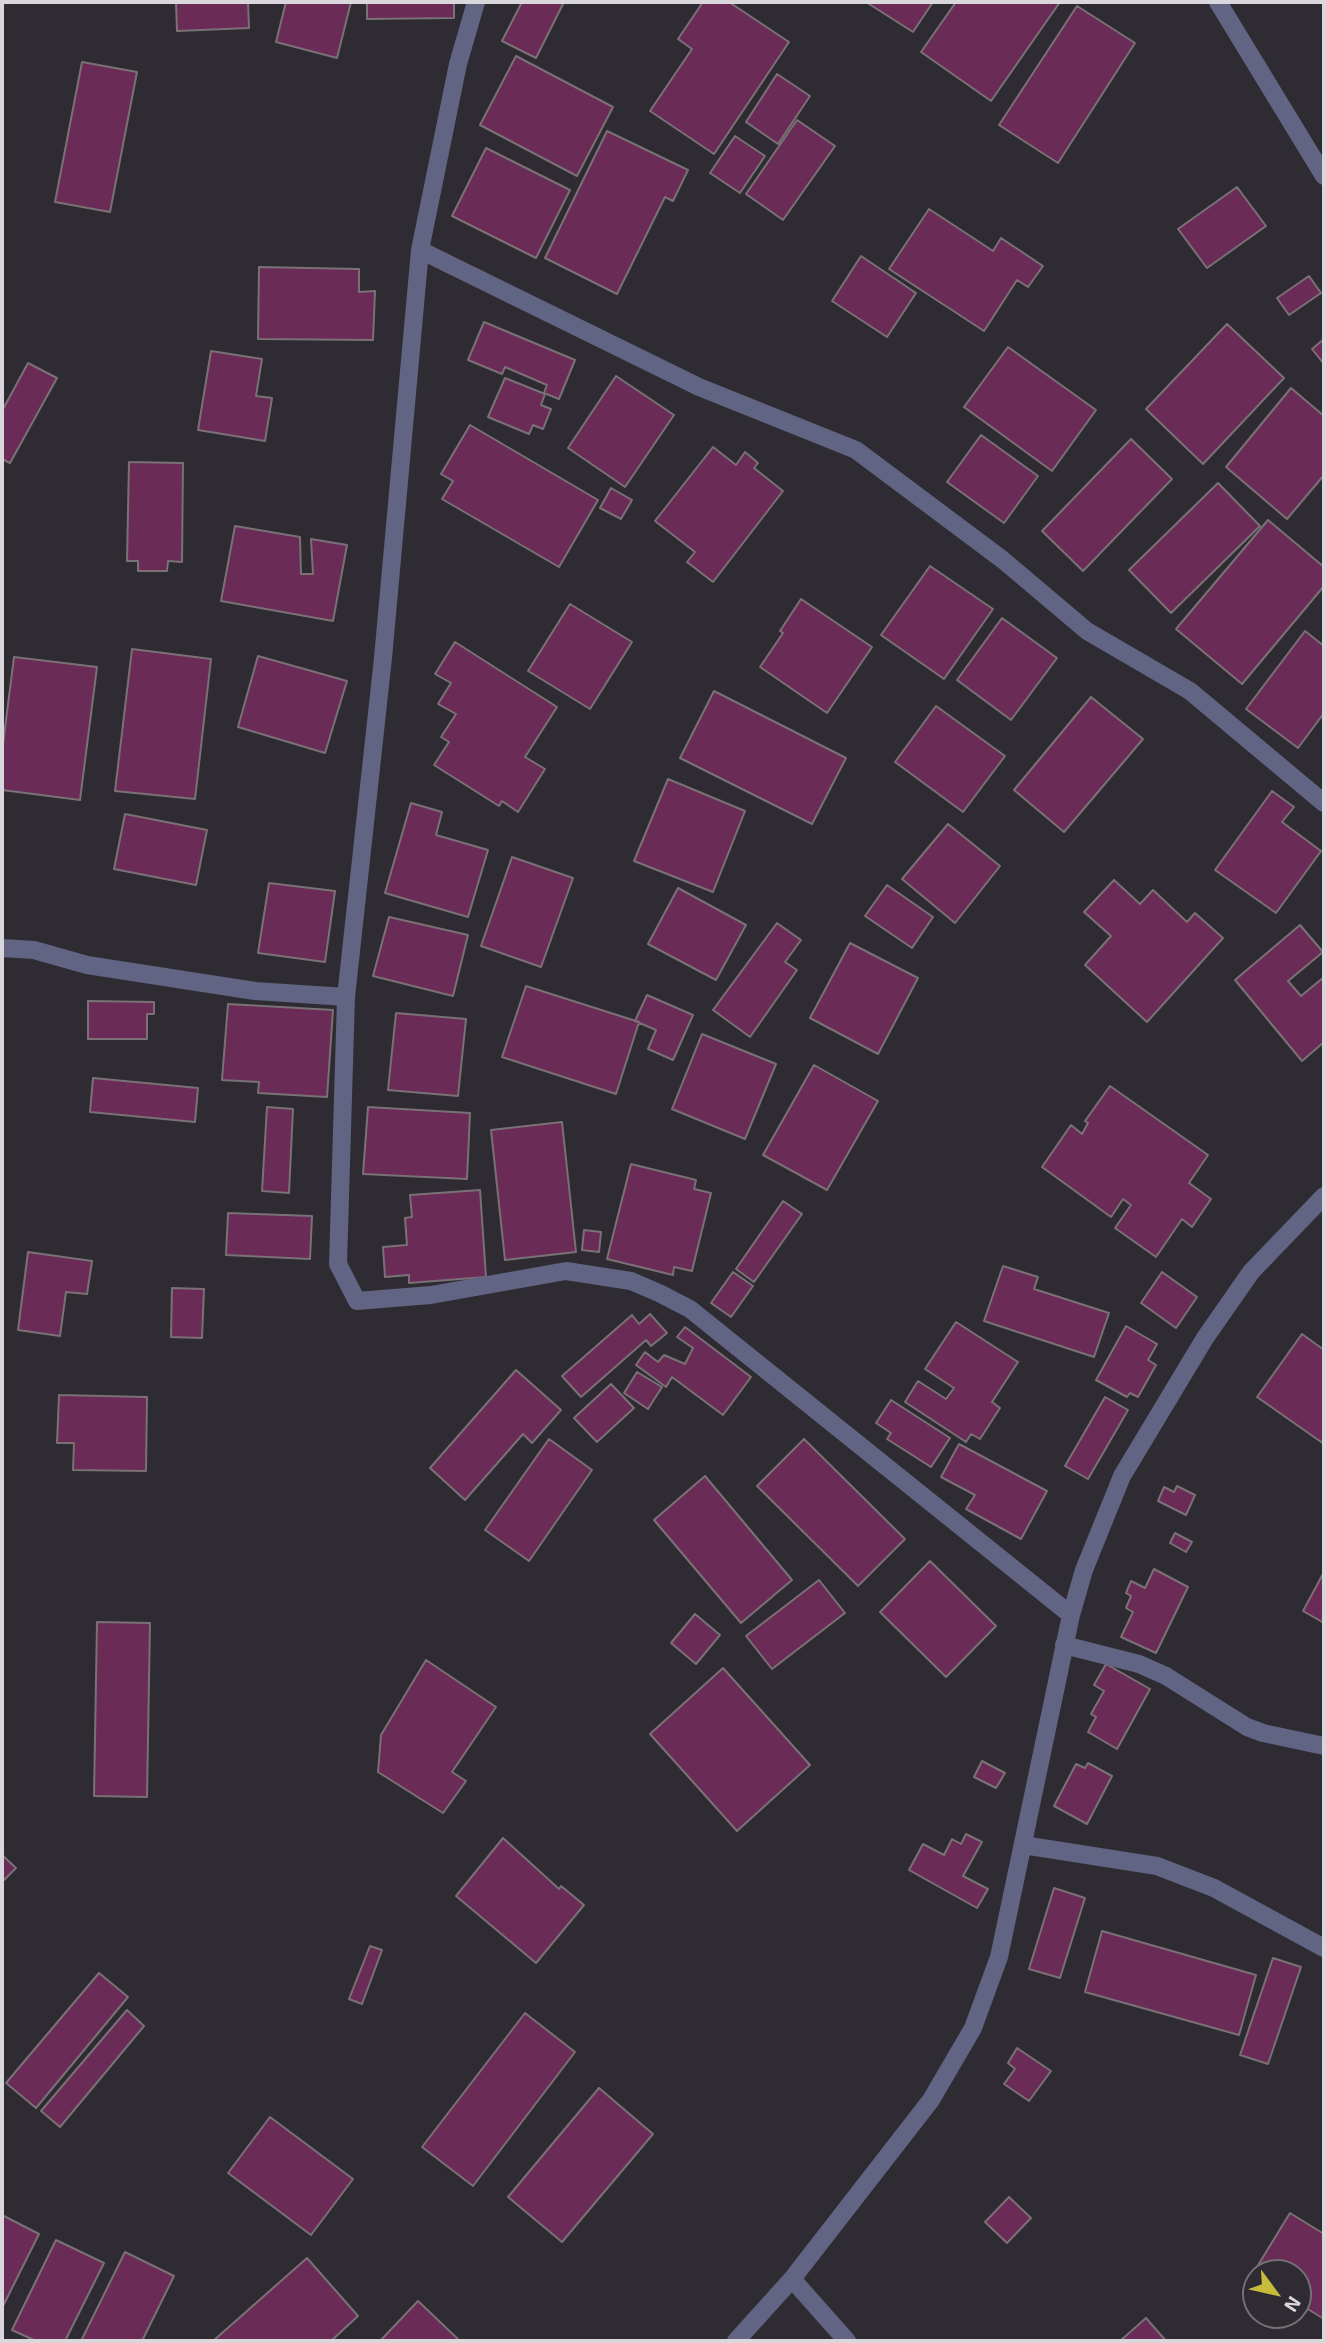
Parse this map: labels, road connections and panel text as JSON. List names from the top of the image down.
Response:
{
  "north": "bottom right"
}
